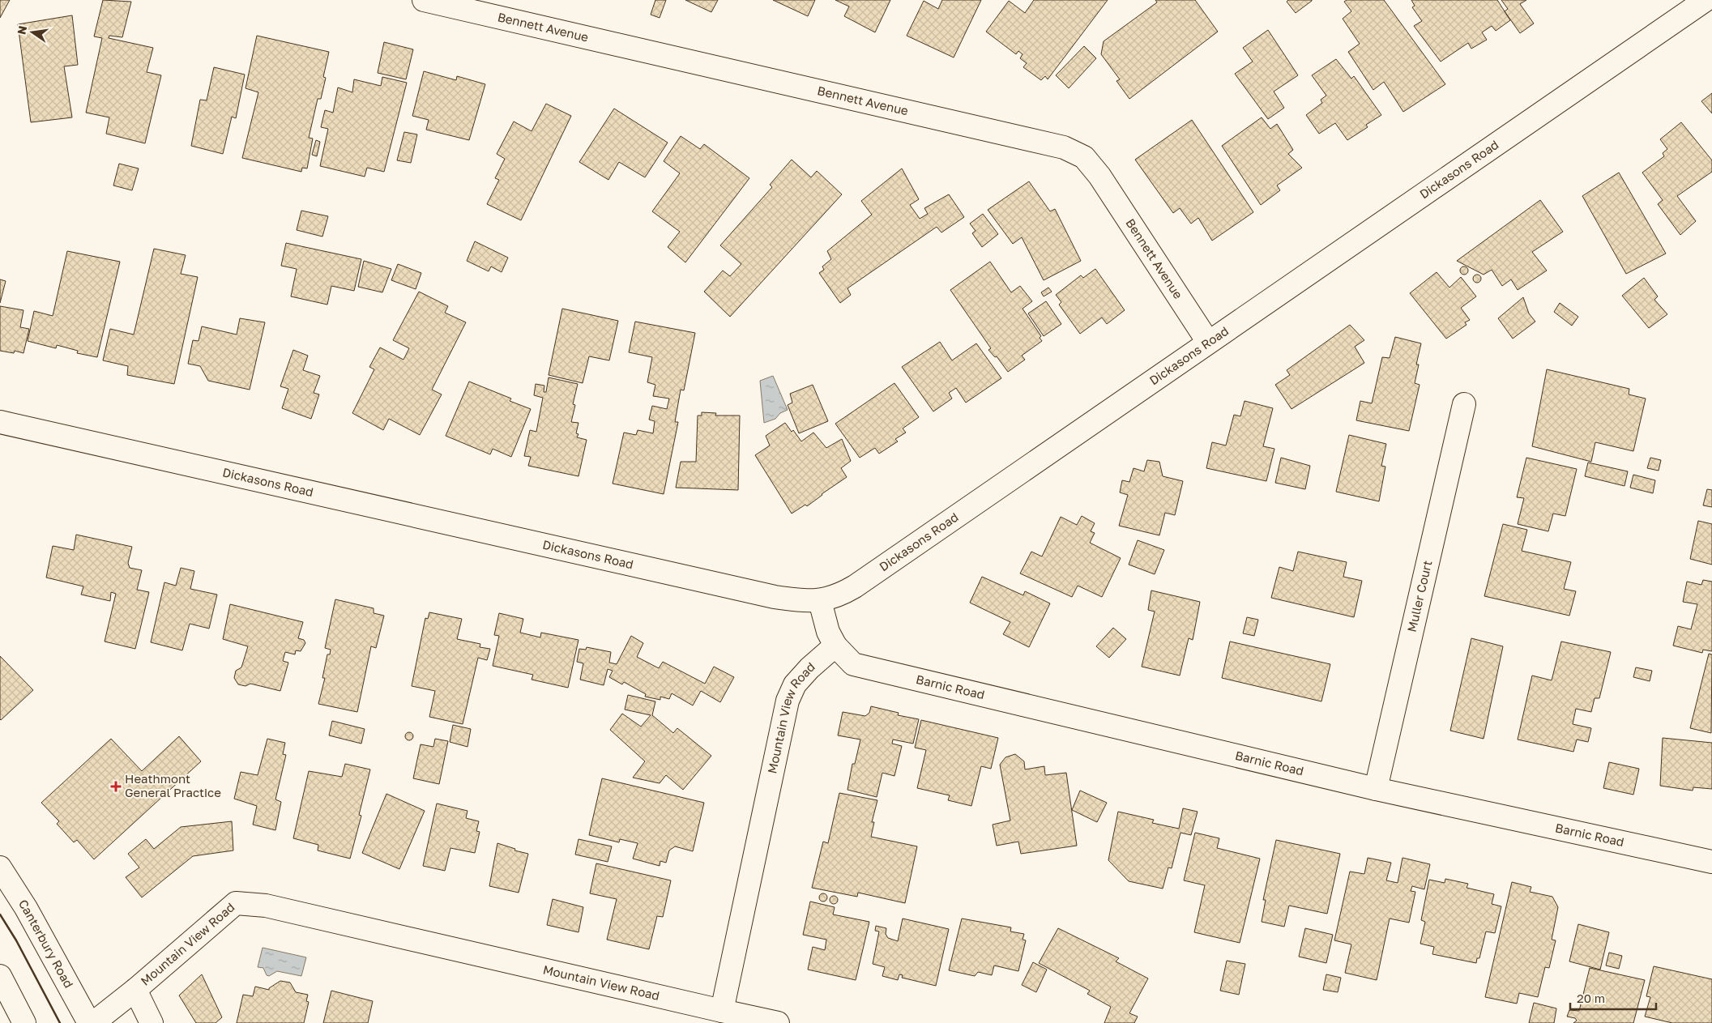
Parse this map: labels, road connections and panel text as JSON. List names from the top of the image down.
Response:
{
  "streets": {
    "street": [
      "Bennett Avenue",
      "Dickasons Road",
      "Muller Court",
      "Barnic Road",
      "Mountain View Road",
      "Canterbury Road"
    ]
  },
  "crossings": [
    ["Bennett Avenue", "Dickasons Road"],
    ["Muller Court", "Barnic Road"],
    ["Barnic Road", "Mountain View Road"]
  ],
  "places": {
    "health": ["Heathmont General Practice"]
  },
  "scale_bar": "20 m",
  "north": "left"
}
